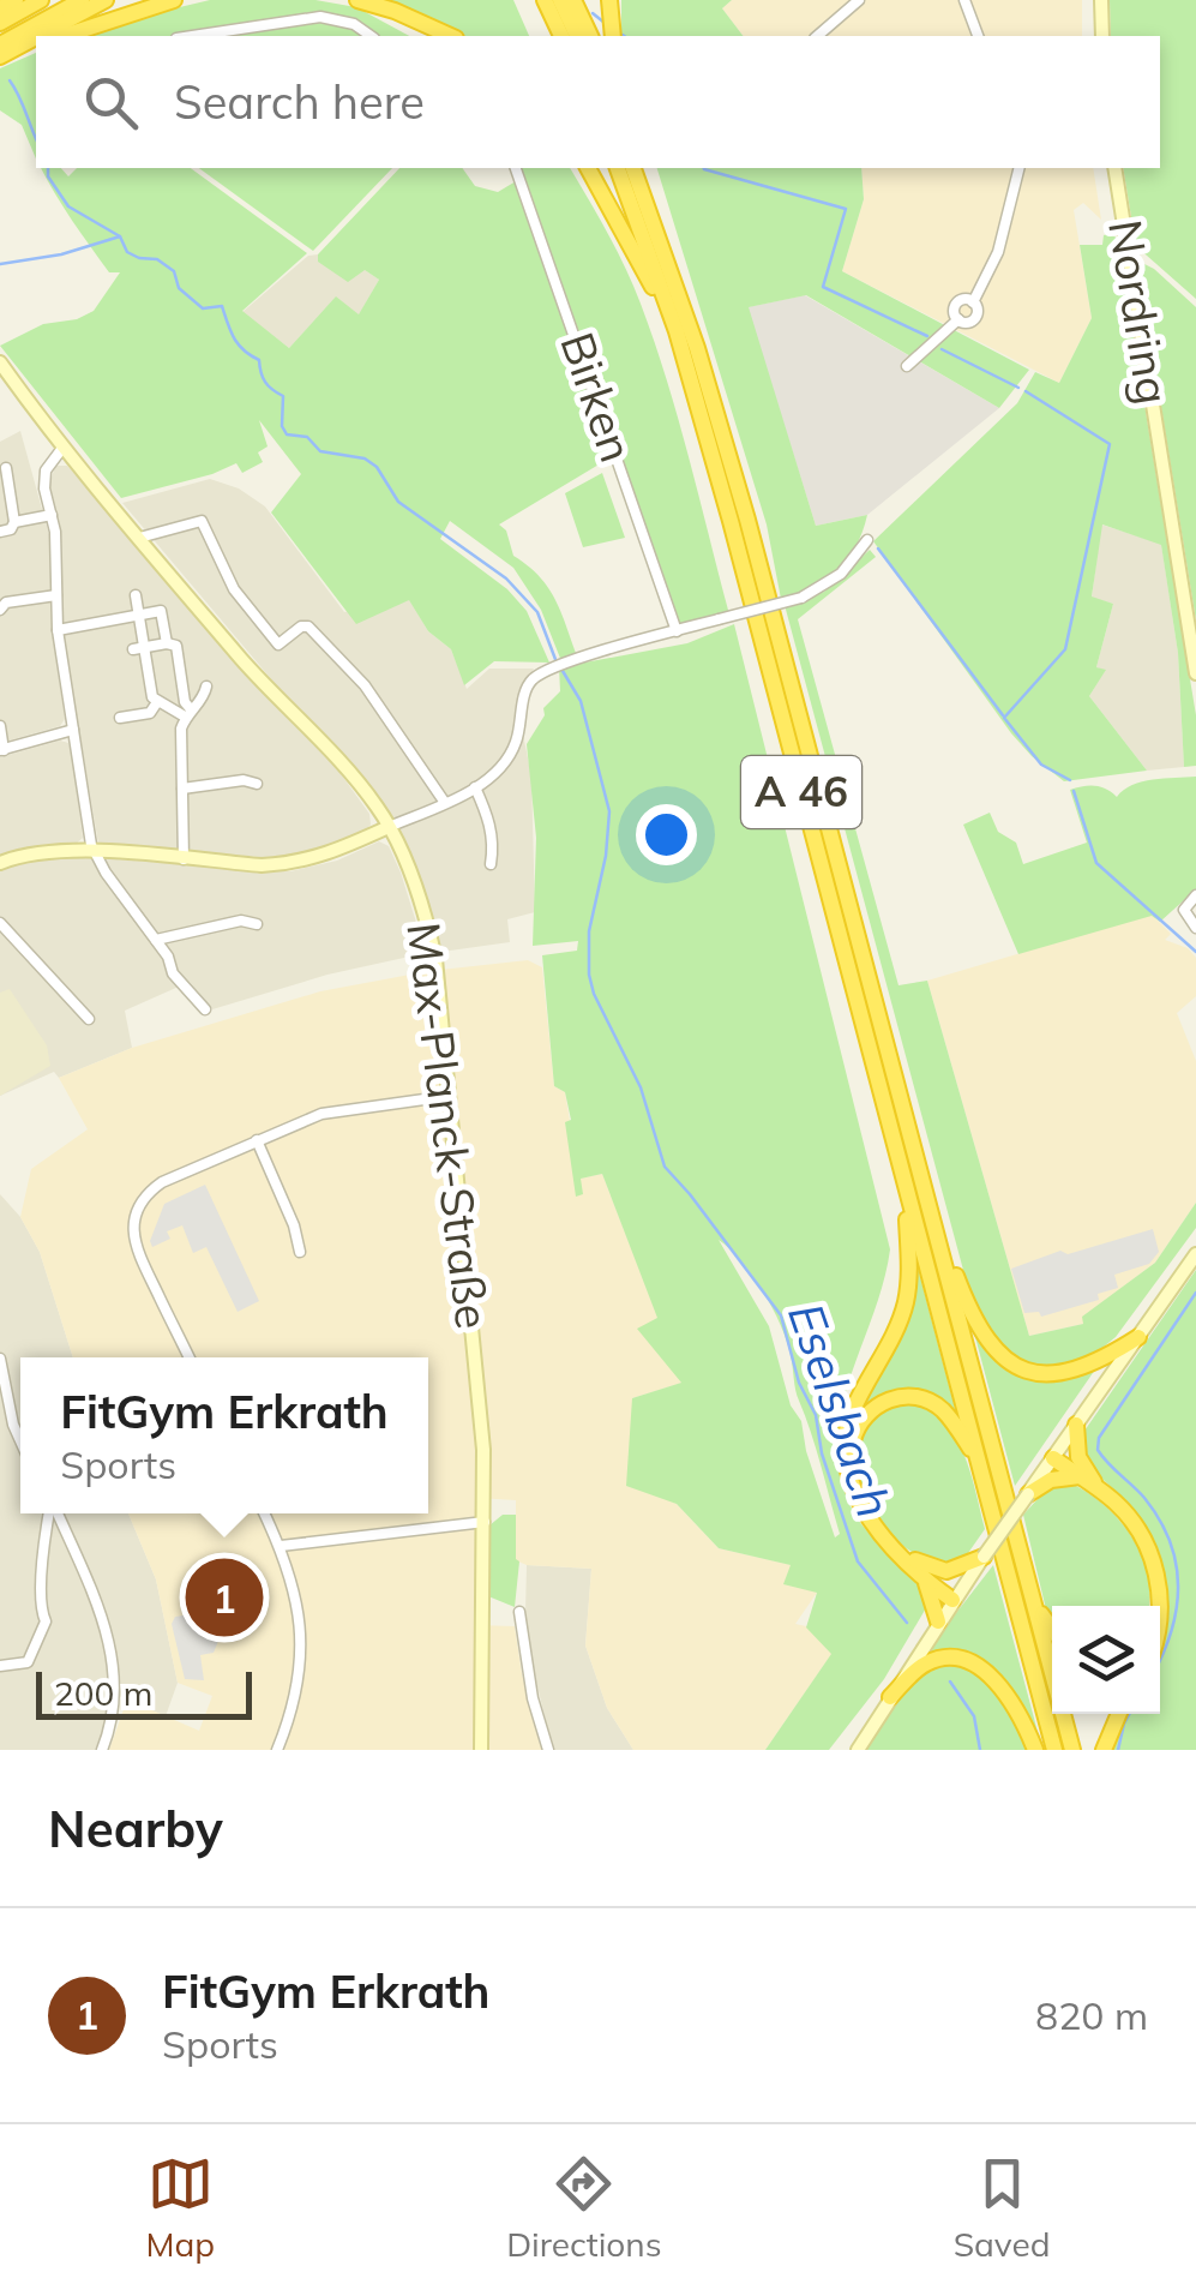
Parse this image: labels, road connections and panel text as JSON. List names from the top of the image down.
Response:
{
  "streets": {
    "highway": ["A 46"],
    "street": ["Nordring", "Birken", "Max-Planck-Straße"]
  },
  "water": ["Eselsbach"],
  "scale_bar": "200 m",
  "page": {
    "search": "Search here",
    "popup": ["FitGym Erkrath", "Sports"],
    "pins": "1",
    "scale": "200 m",
    "heading": "Nearby",
    "list": [
      {
        "mark": "1",
        "name": "FitGym Erkrath",
        "note": "Sports",
        "value": "820 m"
      }
    ],
    "nav": ["Map", "Directions", "Saved"]
  }
}
